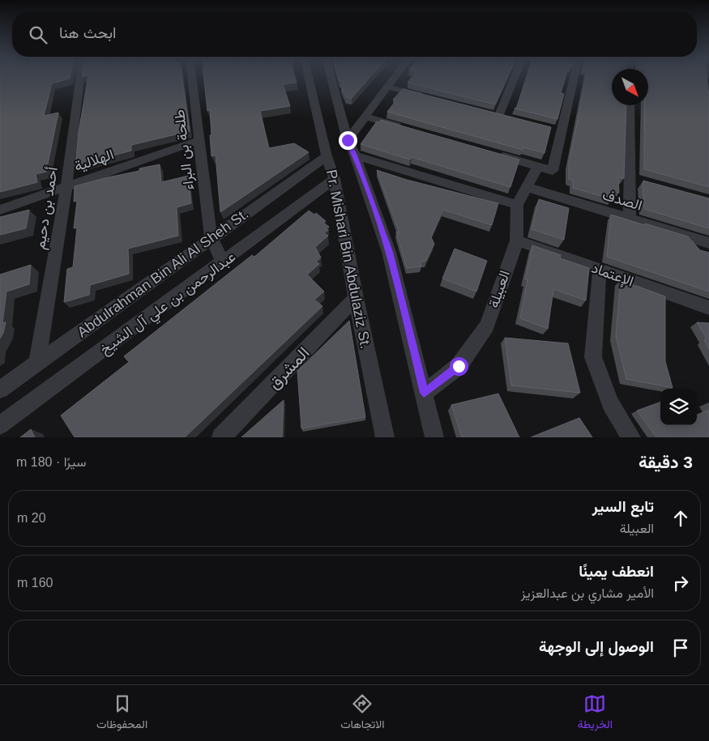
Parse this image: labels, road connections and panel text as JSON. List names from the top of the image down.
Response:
{
  "streets": {
    "street": [
      "طلحة بن البراء",
      "الهلالية",
      "الصدف",
      "أحمد بن دحيم",
      "Pr. Mishari Bin Abdulaziz St.",
      "Abdulrahman Bin Ali Al Sheh St.",
      "الإعتماد",
      "العبيلة",
      "عبدالرحمن بن علي آل الشيخ",
      "المشرق"
    ]
  },
  "crossings": [
    ["طلحة بن البراء", "الهلالية"],
    ["طلحة بن البراء", "Abdulrahman Bin Ali Al Sheh St."],
    ["طلحة بن البراء", "عبدالرحمن بن علي آل الشيخ"],
    ["الهلالية", "أحمد بن دحيم"],
    ["الصدف", "العبيلة"],
    ["أحمد بن دحيم", "Abdulrahman Bin Ali Al Sheh St."],
    ["Pr. Mishari Bin Abdulaziz St.", "Abdulrahman Bin Ali Al Sheh St."],
    ["Pr. Mishari Bin Abdulaziz St.", "عبدالرحمن بن علي آل الشيخ"],
    ["Pr. Mishari Bin Abdulaziz St.", "المشرق"],
    ["الإعتماد", "العبيلة"]
  ],
  "north": "bottom right",
  "page": {
    "search": "ابحث هنا",
    "heading": ["3 دقيقة", "سيرًا · 180 m"],
    "list": [
      ["تابع السير", "العبيلة", "20 m"],
      ["انعطف يمينًا", "الأمير مشاري بن عبدالعزيز", "160 m"],
      "الوصول إلى الوجهة"
    ],
    "nav": ["الخريطة", "الاتجاهات", "المحفوظات"]
  }
}
